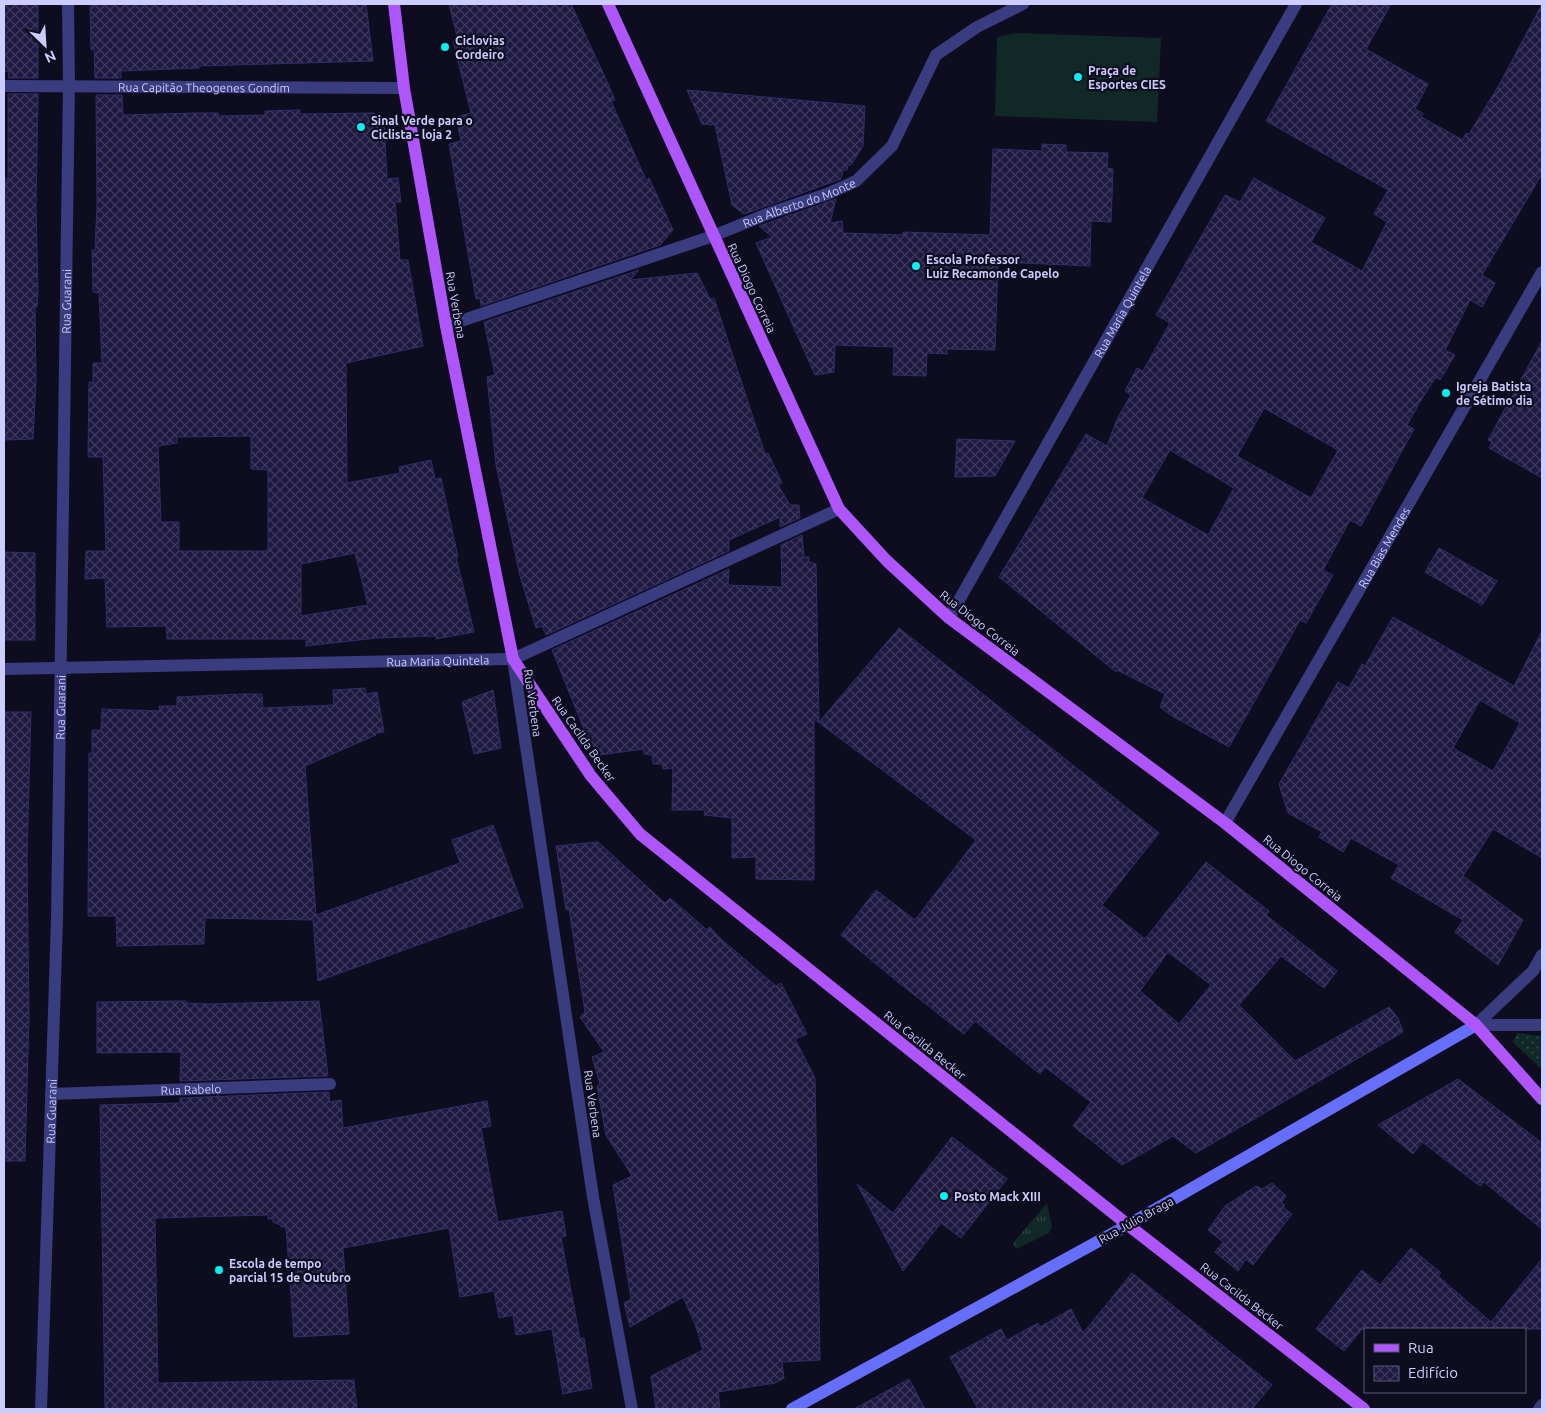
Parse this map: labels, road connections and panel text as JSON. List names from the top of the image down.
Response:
{
  "streets": {
    "main road": ["Rua Diogo Correia", "Rua Verbena", "Rua Cacilda Becker"],
    "street": [
      "Rua Capitão Theogenes Gondim",
      "Rua Alberto do Monte",
      "Rua Guarani",
      "Rua Maria Quintela",
      "Rua Bias Mendes",
      "Rua Rabelo",
      "Rua Júlio Braga"
    ]
  },
  "crossings": [
    ["Rua Capitão Theogenes Gondim", "Rua Guarani"],
    ["Rua Capitão Theogenes Gondim", "Rua Verbena"],
    ["Rua Alberto do Monte", "Rua Diogo Correia"],
    ["Rua Alberto do Monte", "Rua Verbena"],
    ["Rua Diogo Correia", "Rua Maria Quintela"],
    ["Rua Diogo Correia", "Rua Bias Mendes"],
    ["Rua Diogo Correia", "Rua Júlio Braga"],
    ["Rua Guarani", "Rua Maria Quintela"],
    ["Rua Guarani", "Rua Rabelo"],
    ["Rua Verbena", "Rua Maria Quintela"],
    ["Rua Verbena", "Rua Cacilda Becker"],
    ["Rua Maria Quintela", "Rua Cacilda Becker"],
    ["Rua Cacilda Becker", "Rua Júlio Braga"]
  ],
  "places": [
    "Ciclovias Cordeiro",
    "Praça de Esportes CIES",
    "Sinal Verde para o Ciclista - loja 2",
    "Escola Professor Luiz Recamonde Capelo",
    "Igreja Batista de Sétimo dia",
    "Posto Mack XIII",
    "Escola de tempo parcial 15 de Outubro"
  ],
  "legend": ["Rua", "Edifício"],
  "north": "bottom right"
}
